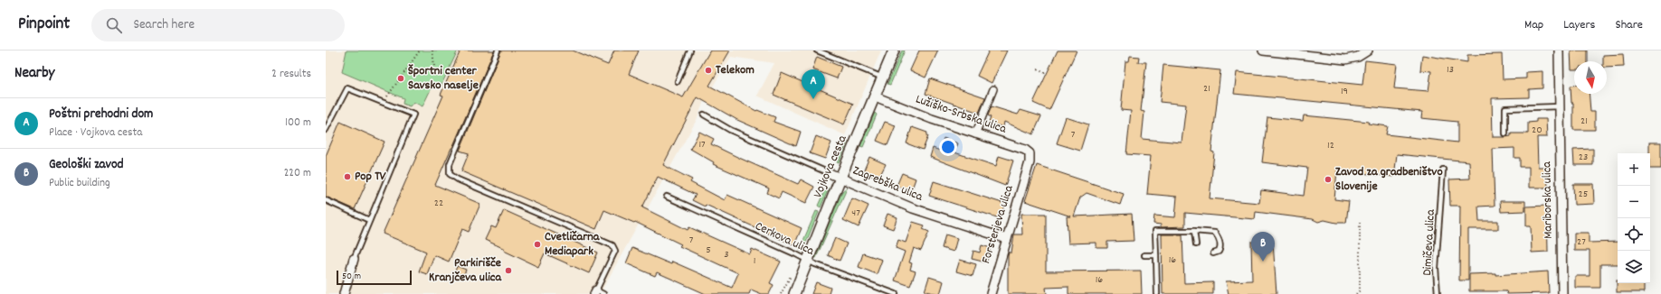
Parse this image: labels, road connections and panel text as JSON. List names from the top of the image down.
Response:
{
  "streets": {
    "street": [
      "Lužiško-Srbska ulica",
      "Vojkova cesta",
      "Zagrebška ulica",
      "Mariborska ulica",
      "Forsterjeva ulica"
    ],
    "lane": ["Cerkova ulica", "Dimičeva ulica"]
  },
  "crossings": [
    ["Lužiško-Srbska ulica", "Vojkova cesta"],
    ["Lužiško-Srbska ulica", "Forsterjeva ulica"],
    ["Vojkova cesta", "Zagrebška ulica"],
    ["Vojkova cesta", "Cerkova ulica"],
    ["Zagrebška ulica", "Forsterjeva ulica"]
  ],
  "places": [
    "Telekom",
    "Športni center Savsko naselje",
    "Pop TV",
    "Zavod za gradbeništvo Slovenije",
    "Cvetličarna Mediapark",
    "Parkirišče Kranjčeva ulica"
  ],
  "house_numbers": [
    "13",
    "21",
    "19",
    "21",
    "20",
    "7",
    "17",
    "12",
    "23",
    "25",
    "22",
    "47",
    "7",
    "27",
    "5",
    "3",
    "16",
    "1",
    "16"
  ],
  "scale_bar": "50 m",
  "north": "bottom",
  "page": {
    "header": "Pinpoint",
    "search": "Search here",
    "nav": ["Map", "Layers", "Share"],
    "heading": ["Nearby", "2 results"],
    "pins": ["A", "B"],
    "list": [
      {
        "mark": "A",
        "name": "Poštni prehodni dom",
        "note": "Place · Vojkova cesta",
        "value": "100 m"
      },
      {
        "mark": "B",
        "name": "Geološki zavod",
        "note": "Public building",
        "value": "220 m"
      }
    ],
    "map_buttons": ["+", "−"],
    "scale": "50 m"
  }
}
